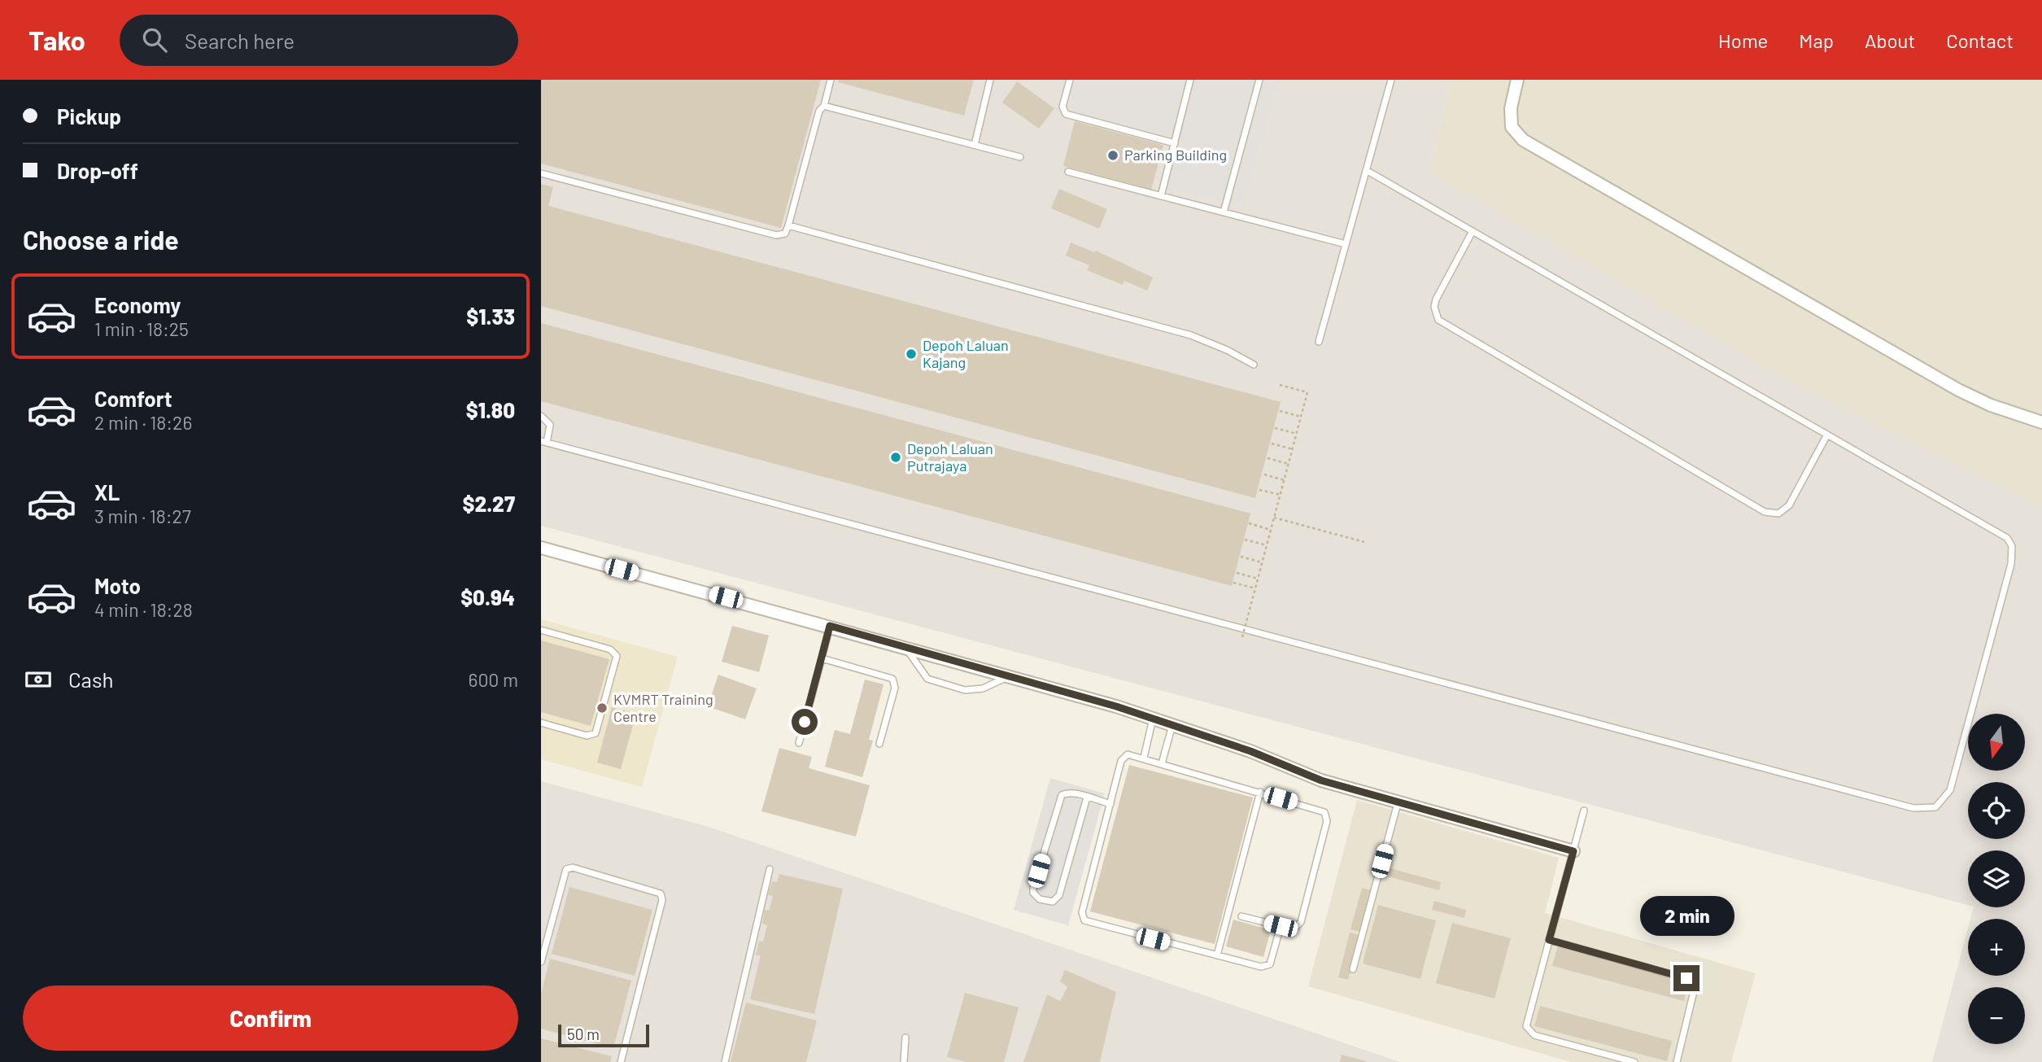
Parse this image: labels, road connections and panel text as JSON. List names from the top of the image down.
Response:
{
  "places": [
    "Parking Building",
    "Depoh Laluan Kajang",
    "Depoh Laluan Putrajaya",
    "KVMRT Training Centre"
  ],
  "scale_bar": "50 m",
  "north": "bottom",
  "page": {
    "header": "Tako",
    "search": "Search here",
    "nav": [
      "Home",
      "Map",
      "About",
      "Contact"
    ],
    "banner": ["Pickup", "Drop-off"],
    "heading": "Choose a ride",
    "list": [
      {
        "name": "Economy",
        "note": "1 min · 18:25",
        "value": "$1.33"
      },
      {
        "name": "Comfort",
        "note": "2 min · 18:26",
        "value": "$1.80"
      },
      {
        "name": "XL",
        "note": "3 min · 18:27",
        "value": "$2.27"
      },
      {
        "name": "Moto",
        "note": "4 min · 18:28",
        "value": "$0.94"
      }
    ],
    "pay": ["Cash", "600 m"],
    "map_buttons": ["+", "−"],
    "bubble": "2 min",
    "buttons": "Confirm",
    "scale": "50 m"
  }
}
